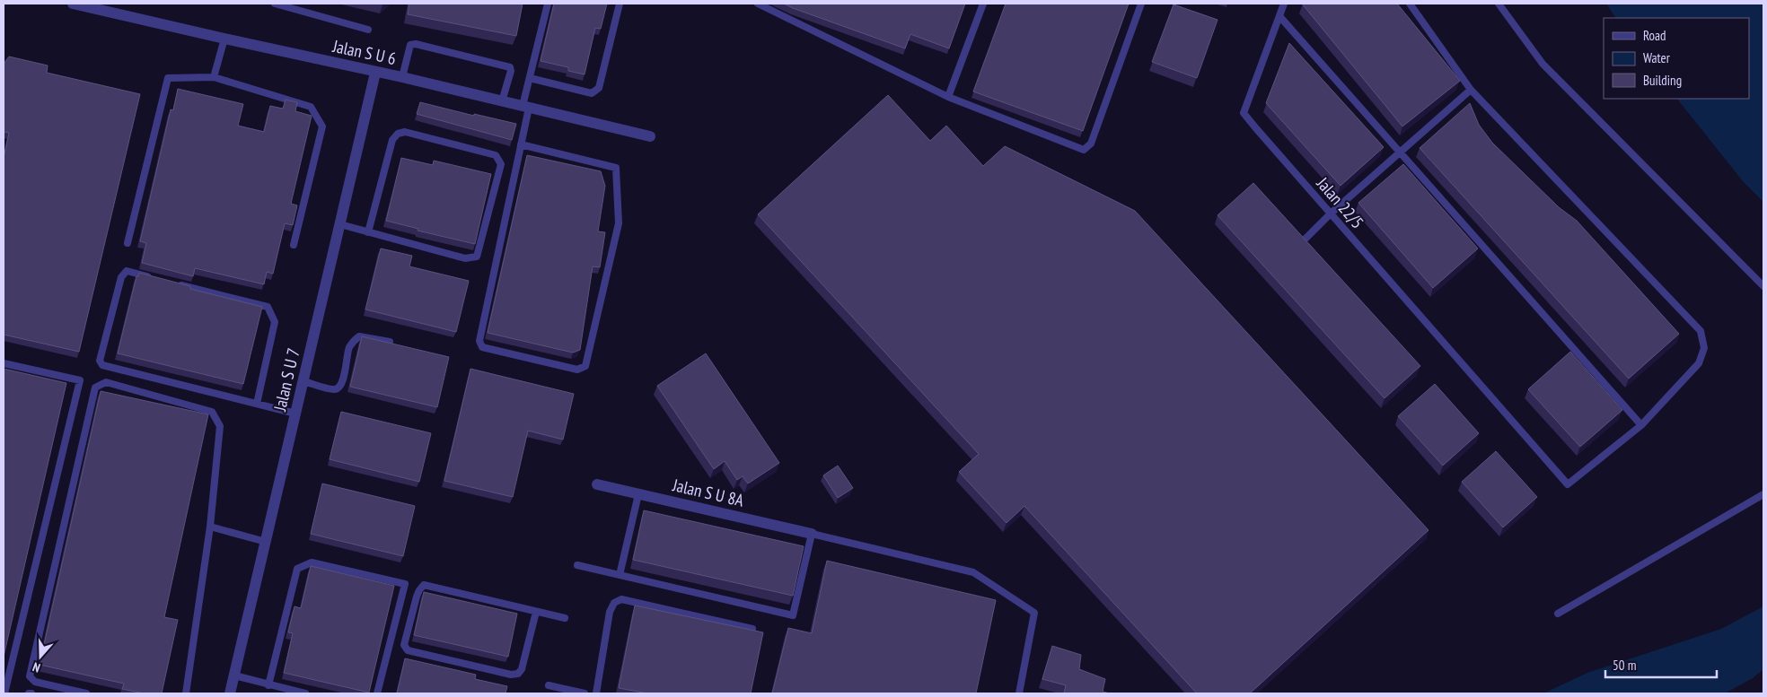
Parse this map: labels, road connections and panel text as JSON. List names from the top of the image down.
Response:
{
  "streets": {
    "street": ["Jalan S U 6", "Jalan S U 7", "Jalan S U 8A"],
    "lane": ["Jalan 22/5"]
  },
  "crossings": [
    ["Jalan S U 6", "Jalan S U 7"]
  ],
  "legend": ["Road", "Water", "Building"],
  "scale_bar": "50 m",
  "north": "bottom"
}
